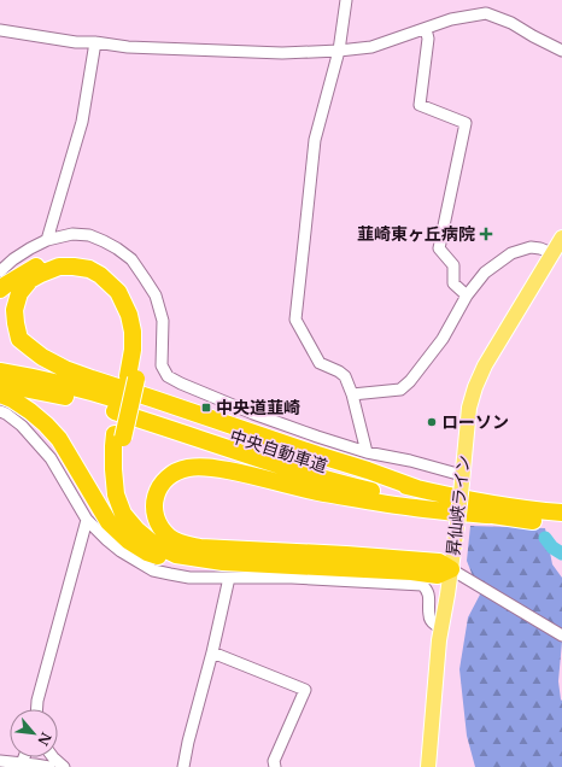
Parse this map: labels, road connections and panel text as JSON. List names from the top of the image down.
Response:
{
  "streets": {
    "highway": ["中央自動車道"],
    "main road": ["昇仙峡ライン"]
  },
  "places": {
    "health": ["韮崎東ヶ丘病院"],
    "transit": ["中央道韮崎"],
    "other": ["ローソン"]
  },
  "north": "bottom right"
}
